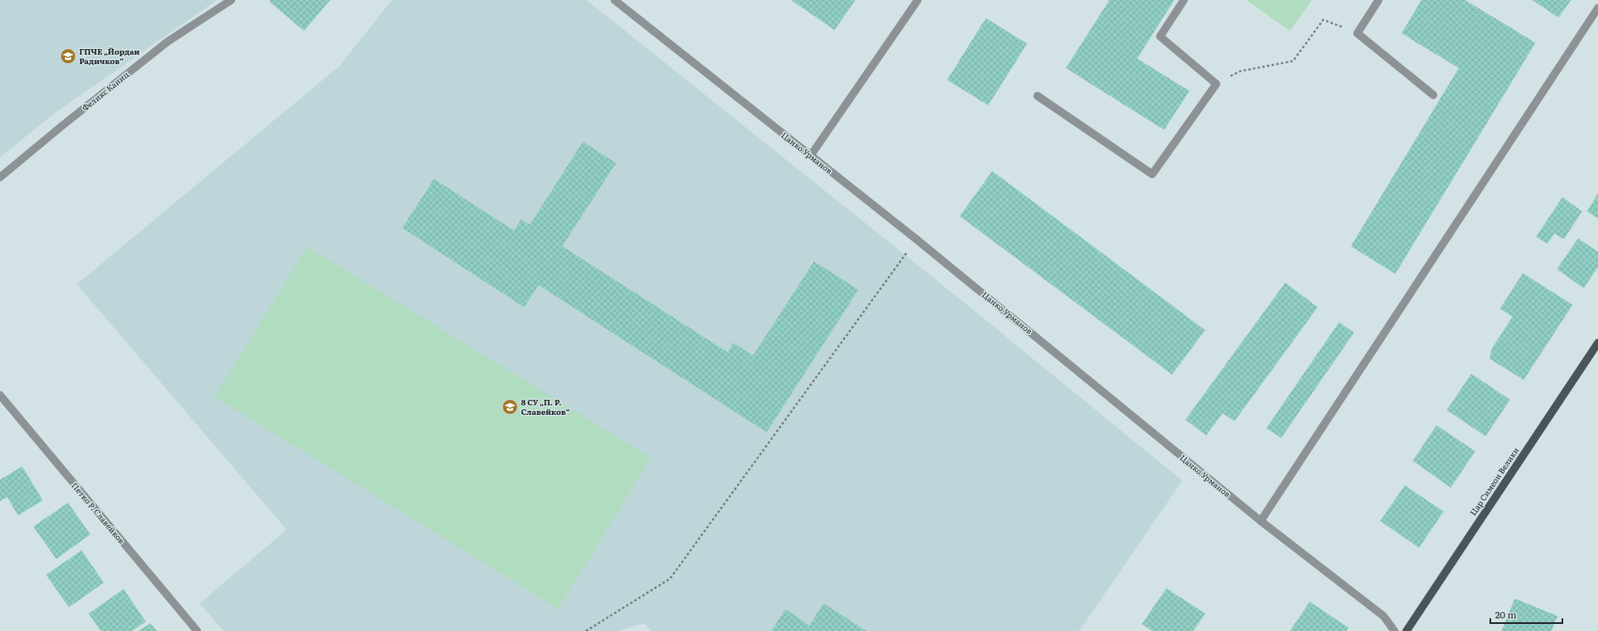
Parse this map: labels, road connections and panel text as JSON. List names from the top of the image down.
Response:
{
  "streets": {
    "main road": ["Цар Симеон Велики"],
    "street": ["Феликс Каниц", "Цанко Урманов", "Петко Р. Славейков"]
  },
  "places": {
    "school or university": ["ГПЧЕ „Йордан Радичков“", "8 СУ „П. Р. Славейков“"]
  },
  "scale_bar": "20 m"
}
